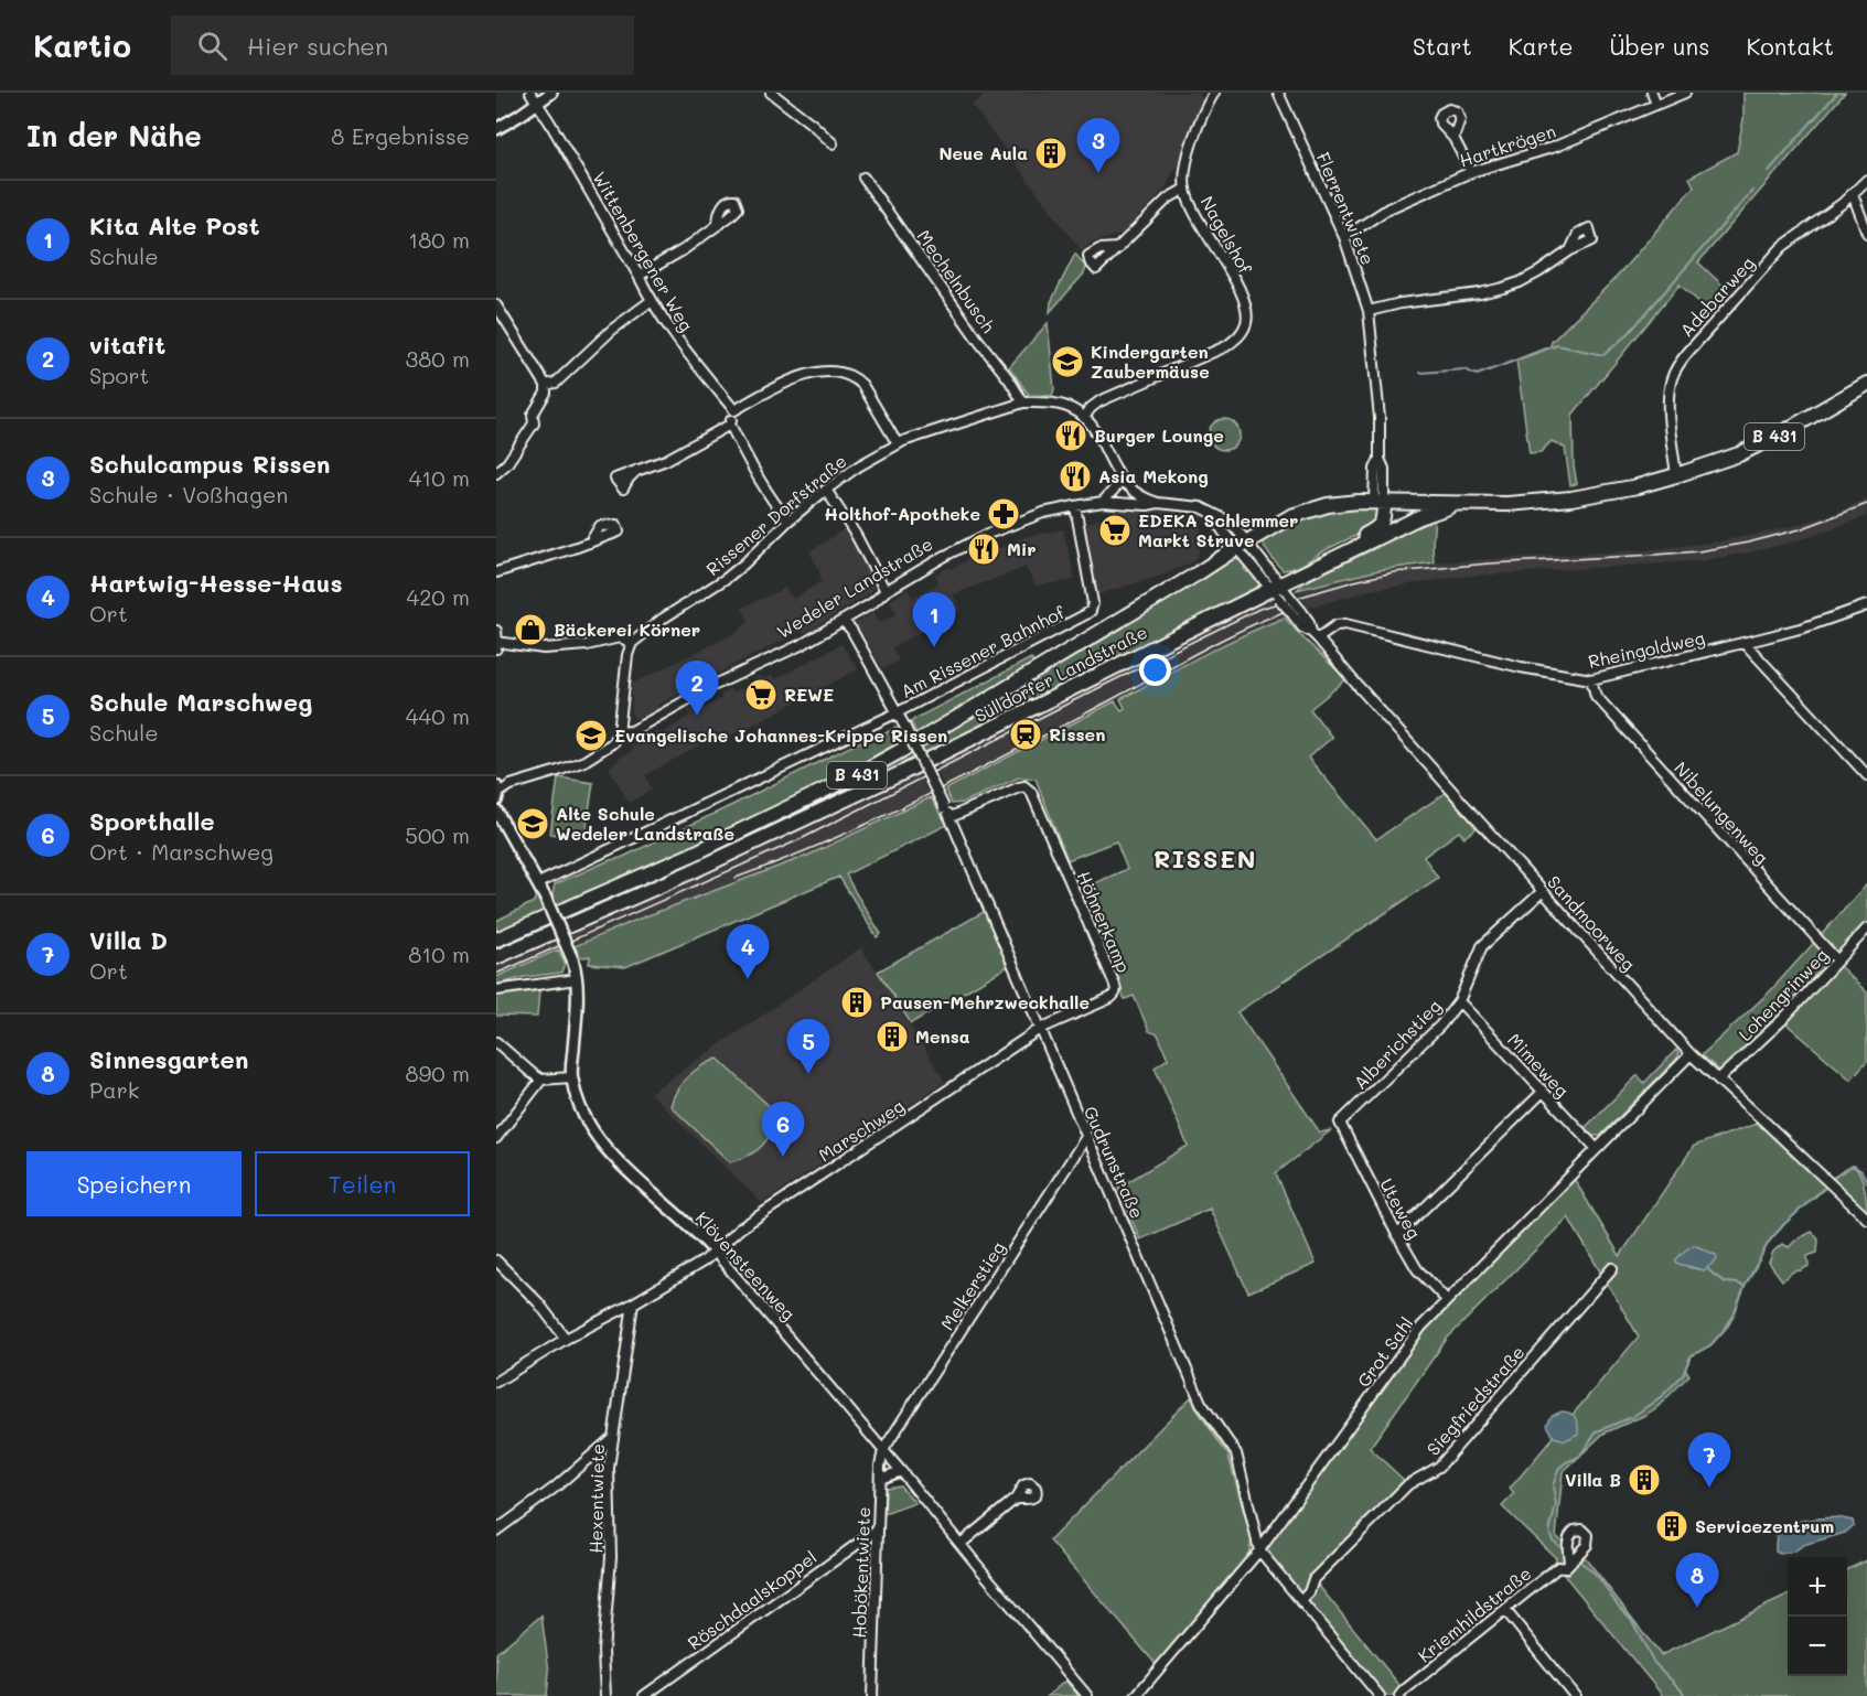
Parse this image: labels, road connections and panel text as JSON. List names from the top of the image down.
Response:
{
  "streets": {
    "main road": ["B 431", "Sülldorfer Landstraße"],
    "street": [
      "Hartkrögen",
      "Flerrentwiete",
      "Nagelshof",
      "Wittenbergener Weg",
      "Mechelnbusch",
      "Adebarweg",
      "Rissener Dorfstraße",
      "Wedeler Landstraße",
      "Rheingoldweg",
      "Am Rissener Bahnhof",
      "Nibelungenweg",
      "Höhnerkamp",
      "Sandmoorweg",
      "Lohengrinweg",
      "Alberichstieg",
      "Mimeweg",
      "Marschweg",
      "Gudrunstraße",
      "Uteweg",
      "Klövensteenweg",
      "Melkerstieg",
      "Grot Sahl",
      "Siegfriedstraße",
      "Hexentwiete",
      "Hobökentwiete",
      "Röschdaalskoppel",
      "Kriemhildstraße"
    ]
  },
  "crossings": [
    ["Hartkrögen", "Flerrentwiete"],
    ["Flerrentwiete", "B 431"],
    ["Nagelshof", "Rissener Dorfstraße"],
    ["Mechelnbusch", "Rissener Dorfstraße"],
    ["Adebarweg", "B 431"],
    ["B 431", "Wedeler Landstraße"],
    ["B 431", "Sülldorfer Landstraße"],
    ["B 431", "Sandmoorweg"],
    ["Rissener Dorfstraße", "Wedeler Landstraße"],
    ["Wedeler Landstraße", "Am Rissener Bahnhof"],
    ["Wedeler Landstraße", "Sülldorfer Landstraße"],
    ["Wedeler Landstraße", "Sandmoorweg"],
    ["Wedeler Landstraße", "Gudrunstraße"],
    ["Rheingoldweg", "Nibelungenweg"],
    ["Rheingoldweg", "Sandmoorweg"],
    ["Am Rissener Bahnhof", "Gudrunstraße"],
    ["Am Rissener Bahnhof", "Klövensteenweg"],
    ["Sülldorfer Landstraße", "Sandmoorweg"],
    ["Nibelungenweg", "Lohengrinweg"],
    ["Höhnerkamp", "Marschweg"],
    ["Höhnerkamp", "Gudrunstraße"],
    ["Sandmoorweg", "Lohengrinweg"],
    ["Sandmoorweg", "Alberichstieg"],
    ["Sandmoorweg", "Grot Sahl"],
    ["Alberichstieg", "Mimeweg"],
    ["Alberichstieg", "Uteweg"],
    ["Mimeweg", "Grot Sahl"],
    ["Marschweg", "Gudrunstraße"],
    ["Marschweg", "Klövensteenweg"],
    ["Marschweg", "Hexentwiete"],
    ["Gudrunstraße", "Melkerstieg"],
    ["Gudrunstraße", "Grot Sahl"],
    ["Gudrunstraße", "Siegfriedstraße"],
    ["Uteweg", "Grot Sahl"],
    ["Klövensteenweg", "Melkerstieg"],
    ["Klövensteenweg", "Hobökentwiete"],
    ["Melkerstieg", "Hobökentwiete"],
    ["Hobökentwiete", "Röschdaalskoppel"]
  ],
  "districts": ["RISSEN"],
  "places": {
    "building": [
      "Neue Aula",
      "Pausen-Mehrzweckhalle",
      "Mensa",
      "Villa B",
      "Servicezentrum"
    ],
    "school or university": ["Kindergarten Zaubermäuse", "Evangelische Johannes-Krippe Rissen", "Alte Schule Wedeler Landstraße"],
    "restaurant": ["Burger Lounge", "Asia Mekong", "Mir"],
    "pharmacy": ["Holthof-Apotheke"],
    "supermarket": ["EDEKA Schlemmer Markt Struve", "REWE"],
    "shop": ["Bäckerei Körner"],
    "station": ["Rissen"]
  },
  "page": {
    "header": "Kartio",
    "search": "Hier suchen",
    "nav": [
      "Start",
      "Karte",
      "Über uns",
      "Kontakt"
    ],
    "heading": ["In der Nähe", "8 Ergebnisse"],
    "pins": [
      "3",
      "1",
      "2",
      "4",
      "5",
      "6",
      "7",
      "8"
    ],
    "list": [
      {
        "mark": "1",
        "name": "Kita Alte Post",
        "note": "Schule",
        "value": "180 m"
      },
      {
        "mark": "2",
        "name": "vitafit",
        "note": "Sport",
        "value": "380 m"
      },
      {
        "mark": "3",
        "name": "Schulcampus Rissen",
        "note": "Schule · Voßhagen",
        "value": "410 m"
      },
      {
        "mark": "4",
        "name": "Hartwig-Hesse-Haus",
        "note": "Ort",
        "value": "420 m"
      },
      {
        "mark": "5",
        "name": "Schule Marschweg",
        "note": "Schule",
        "value": "440 m"
      },
      {
        "mark": "6",
        "name": "Sporthalle",
        "note": "Ort · Marschweg",
        "value": "500 m"
      },
      {
        "mark": "7",
        "name": "Villa D",
        "note": "Ort",
        "value": "810 m"
      },
      {
        "mark": "8",
        "name": "Sinnesgarten",
        "note": "Park",
        "value": "890 m"
      }
    ],
    "buttons": ["Speichern", "Teilen"],
    "map_buttons": ["+", "−"]
  }
}
